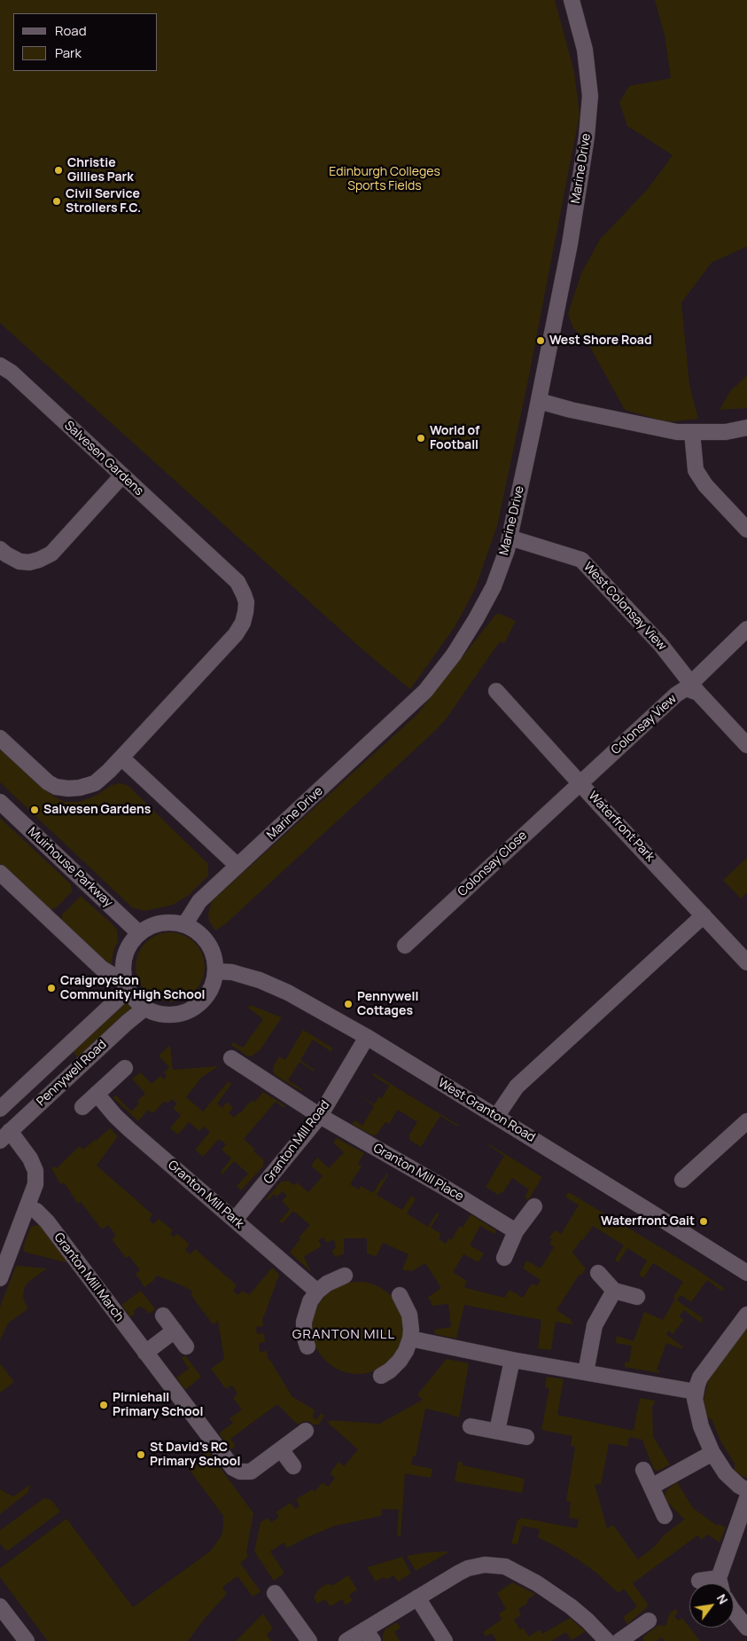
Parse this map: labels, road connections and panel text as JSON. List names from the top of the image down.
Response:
{
  "streets": {
    "street": [
      "Marine Drive",
      "Salvesen Gardens",
      "West Colonsay View",
      "Colonsay View",
      "Waterfront Park",
      "Colonsay Close",
      "Muirhouse Parkway",
      "Pennywell Road",
      "West Granton Road",
      "Granton Mill Road",
      "Granton Mill Place",
      "Granton Mill Park",
      "Granton Mill March"
    ]
  },
  "crossings": [
    ["Marine Drive", "West Colonsay View"],
    ["Marine Drive", "Muirhouse Parkway"],
    ["Marine Drive", "Pennywell Road"],
    ["Marine Drive", "West Granton Road"],
    ["West Colonsay View", "Colonsay View"],
    ["Colonsay View", "Waterfront Park"],
    ["Colonsay View", "Colonsay Close"],
    ["Waterfront Park", "Colonsay Close"],
    ["Muirhouse Parkway", "Pennywell Road"],
    ["Muirhouse Parkway", "West Granton Road"],
    ["Pennywell Road", "West Granton Road"],
    ["West Granton Road", "Granton Mill Road"],
    ["Granton Mill Road", "Granton Mill Place"],
    ["Granton Mill Road", "Granton Mill Park"]
  ],
  "districts": ["GRANTON MILL"],
  "parks": ["Edinburgh Colleges Sports Fields"],
  "places": [
    "Christie Gillies Park",
    "Civil Service Strollers F.C.",
    "West Shore Road",
    "World of Football",
    "Salvesen Gardens",
    "Craigroyston Community High School",
    "Pennywell Cottages",
    "Waterfront Gait",
    "Pirniehall Primary School",
    "St David's RC Primary School"
  ],
  "legend": ["Road", "Park"],
  "north": "top right"
}
